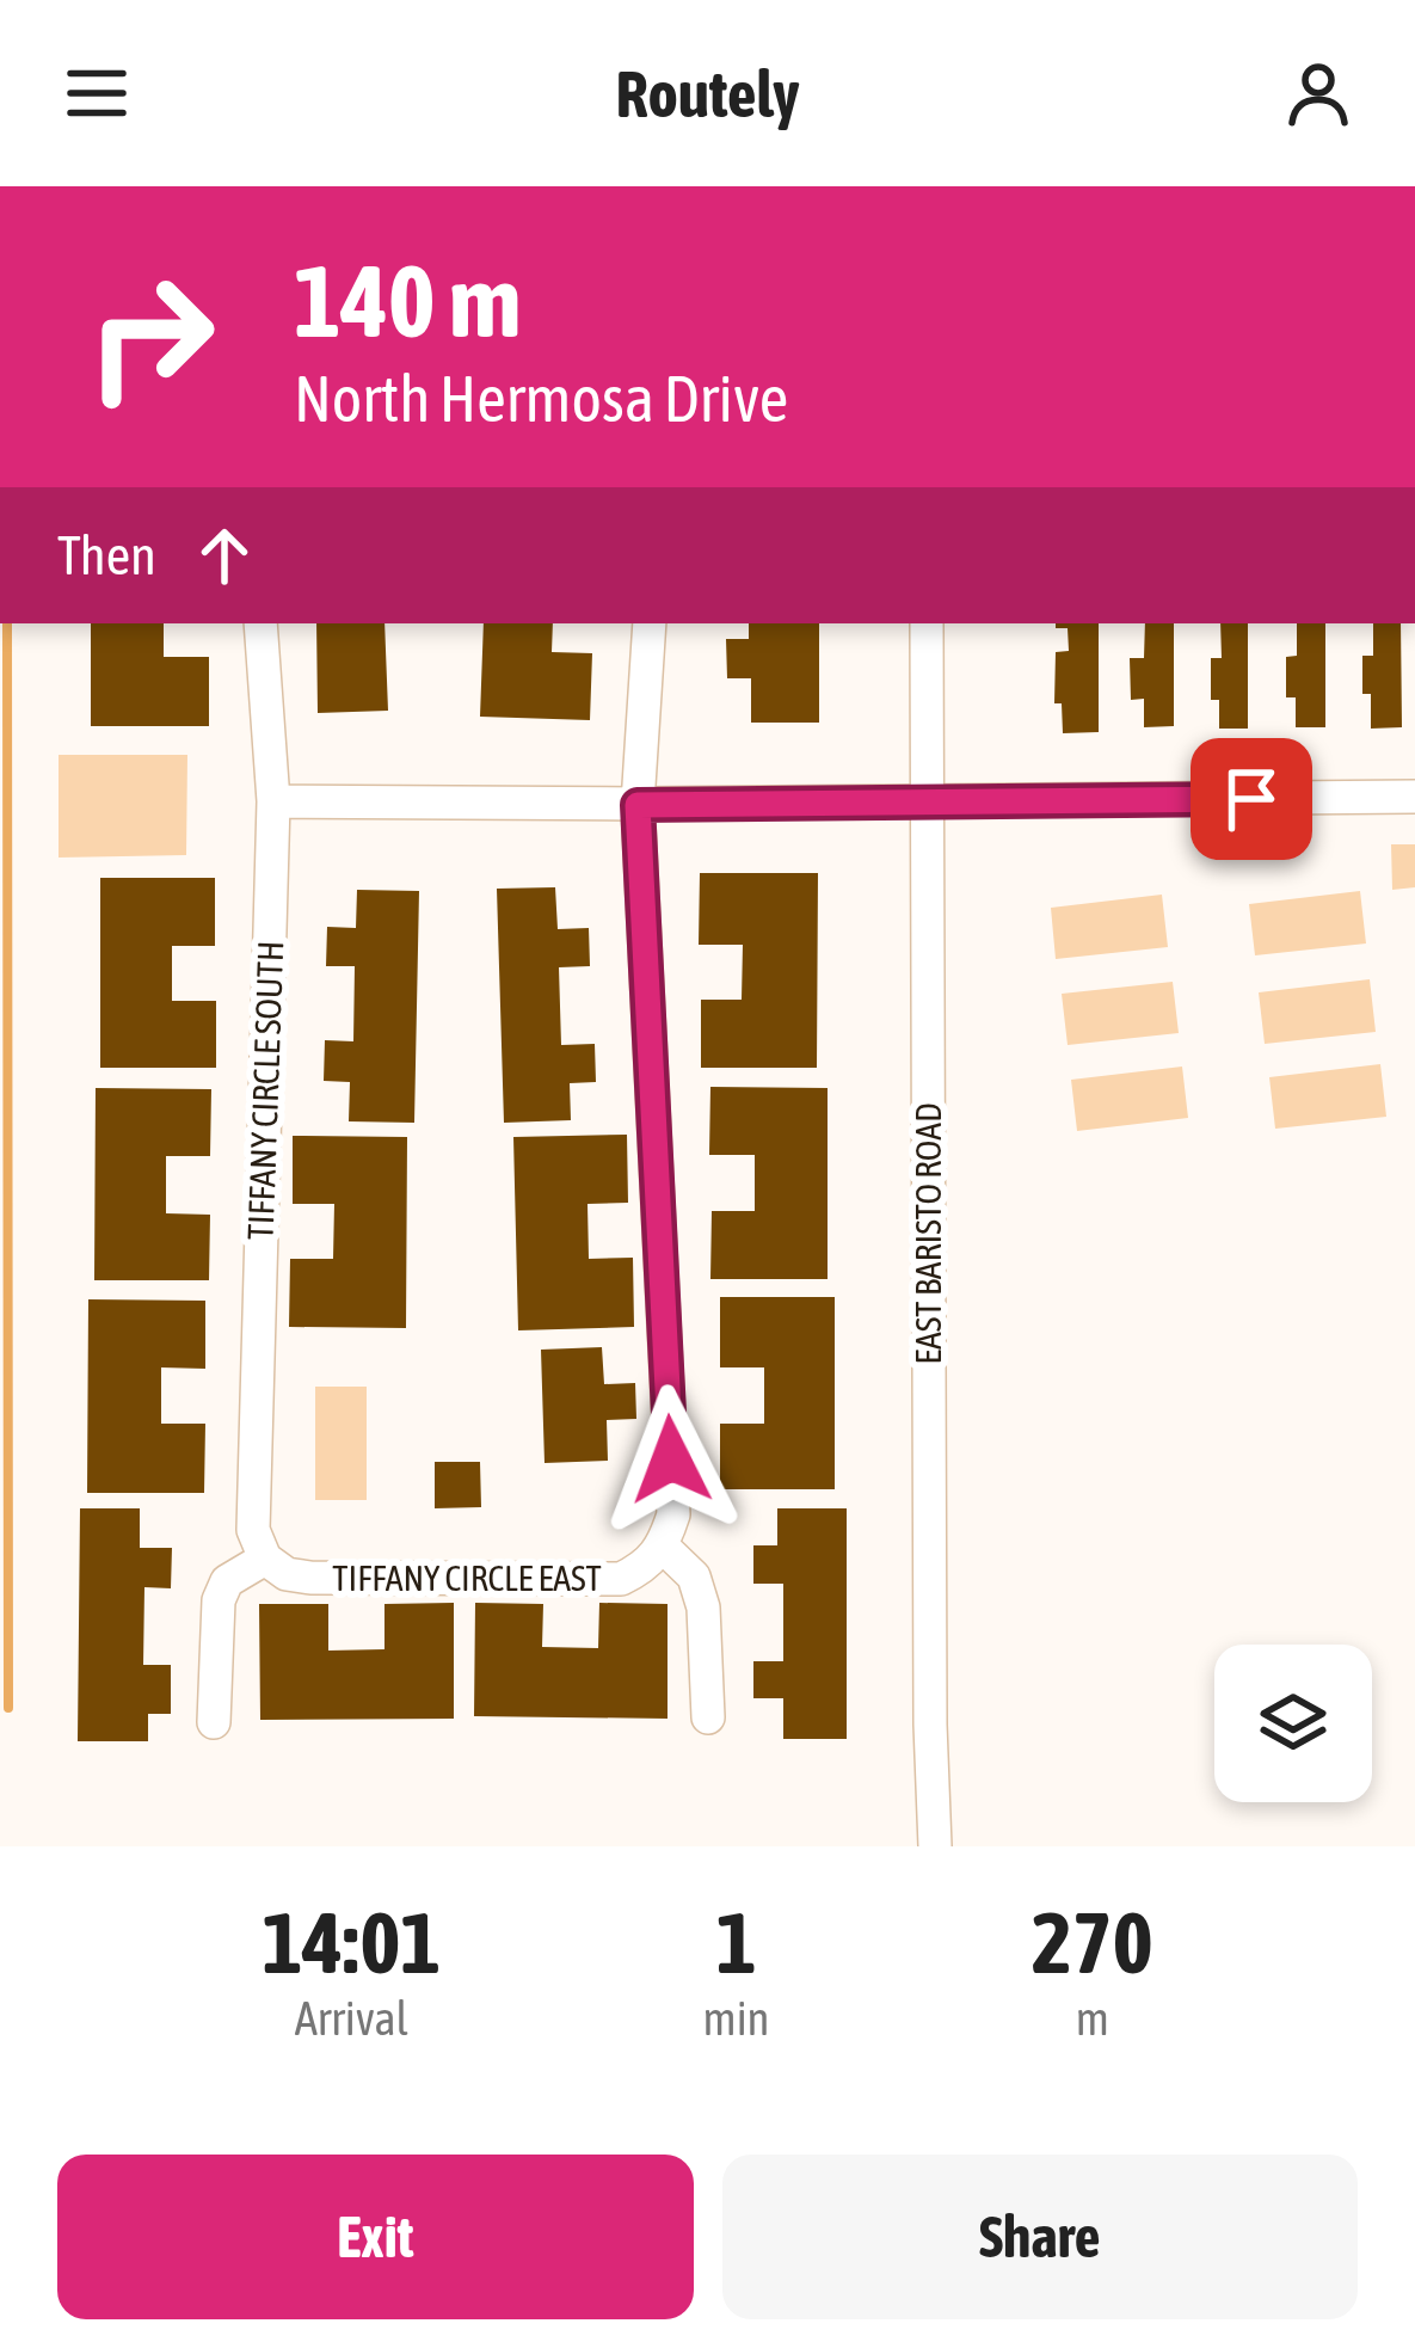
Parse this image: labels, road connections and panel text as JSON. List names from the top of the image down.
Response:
{
  "streets": {
    "street": ["TIFFANY CIRCLE SOUTH", "EAST BARISTO ROAD", "TIFFANY CIRCLE EAST"]
  },
  "crossings": [
    ["TIFFANY CIRCLE SOUTH", "TIFFANY CIRCLE EAST"]
  ],
  "page": {
    "header": "Routely",
    "turn": ["140 m", "North Hermosa Drive"],
    "then": "Then",
    "eta": [
      "14:01",
      "Arrival",
      "1",
      "min",
      "270",
      "m"
    ],
    "buttons": ["Exit", "Share"]
  }
}
